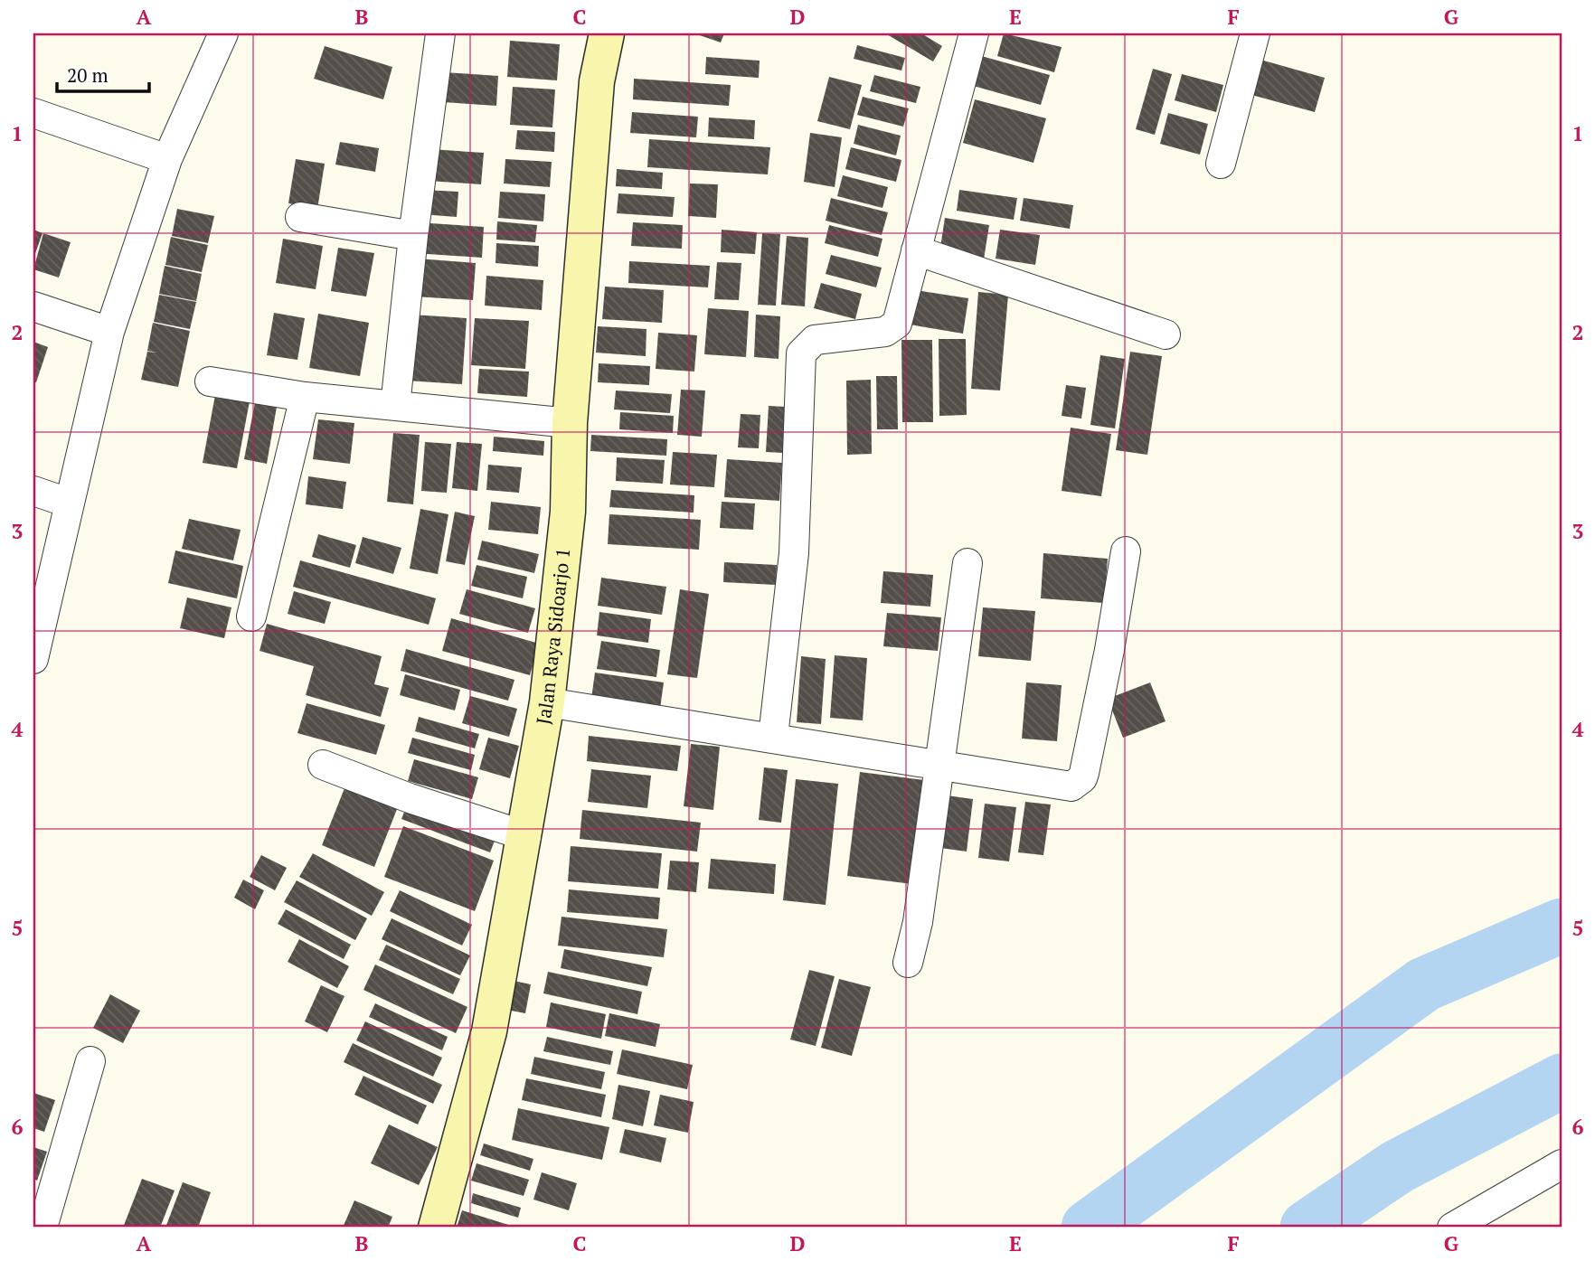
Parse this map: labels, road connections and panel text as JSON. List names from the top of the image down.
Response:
{
  "streets": {
    "street": ["Jalan Raya Sidoarjo 1"]
  },
  "scale_bar": "20 m",
  "grid": {
    "columns": [
      "A",
      "B",
      "C",
      "D",
      "E",
      "F",
      "G"
    ],
    "rows": [
      "1",
      "2",
      "3",
      "4",
      "5",
      "6"
    ]
  }
}
